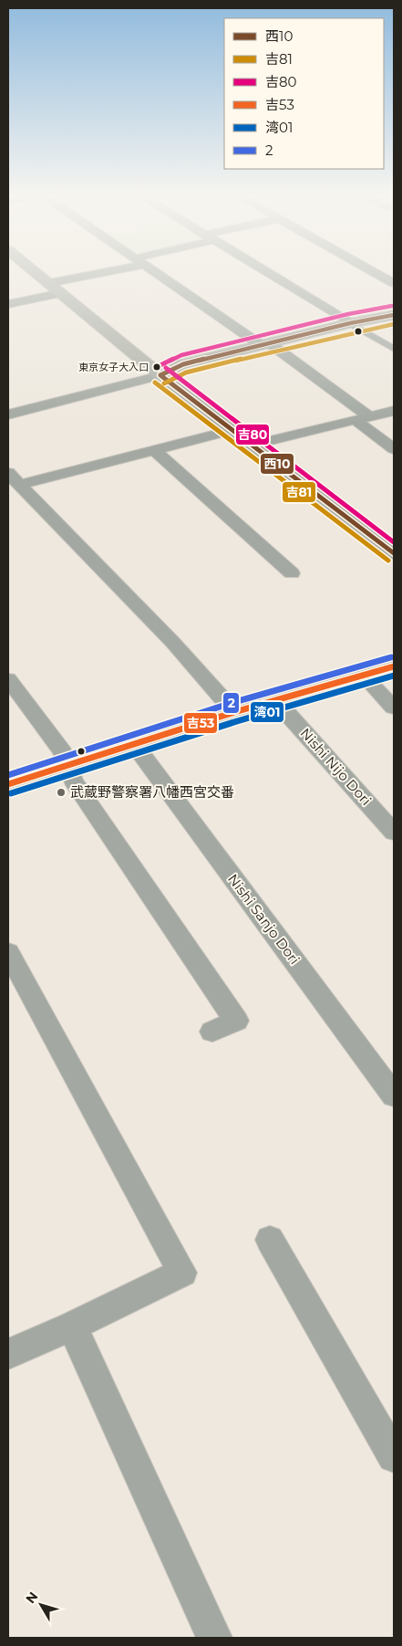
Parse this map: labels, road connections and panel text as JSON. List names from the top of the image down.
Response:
{
  "streets": {
    "street": ["Nishi Nijo Dori", "Nishi Sanjo Dori"]
  },
  "places": ["東京女子大入口", "武蔵野警察署八幡西宮交番"],
  "lines": [
    "transit line 吉80",
    "transit line 西10",
    "transit line 吉81",
    "transit line 2",
    "transit line 吉53",
    "transit line 湾01"
  ],
  "legend": [
    "西10",
    "吉81",
    "吉80",
    "吉53",
    "湾01",
    "2"
  ],
  "north": "top left"
}
